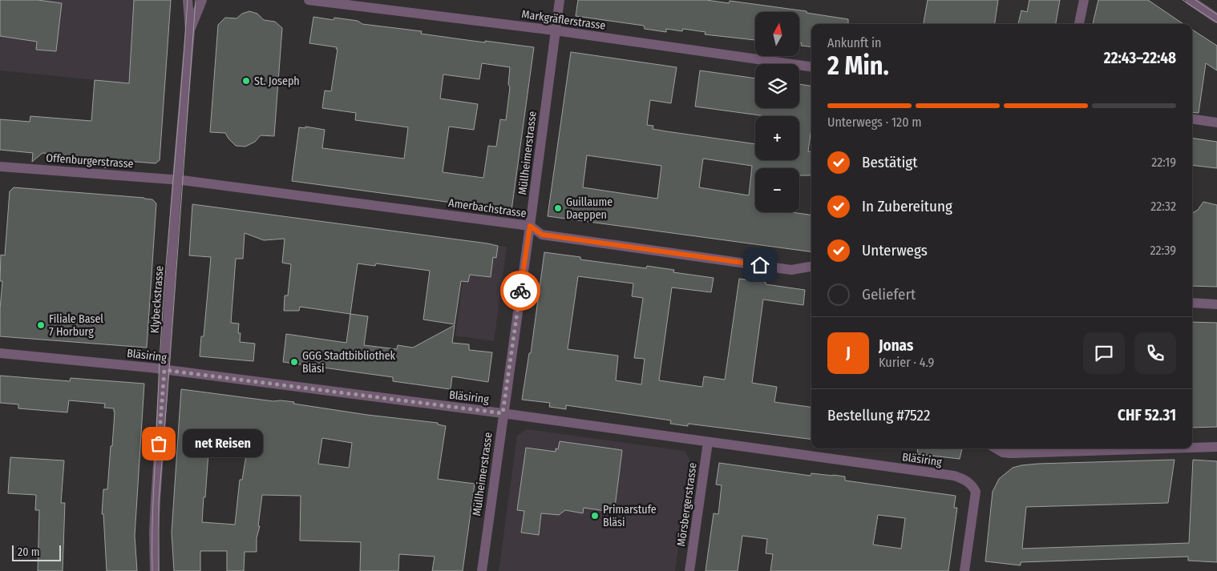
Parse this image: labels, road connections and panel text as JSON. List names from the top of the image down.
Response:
{
  "streets": {
    "street": [
      "Markgräflerstrasse",
      "Müllheimerstrasse",
      "Offenburgerstrasse",
      "Amerbachstrasse",
      "Klybeckstrasse",
      "Bläsiring",
      "Mörsbergerstrasse"
    ]
  },
  "crossings": [
    ["Markgräflerstrasse", "Müllheimerstrasse"],
    ["Müllheimerstrasse", "Amerbachstrasse"],
    ["Müllheimerstrasse", "Bläsiring"],
    ["Offenburgerstrasse", "Amerbachstrasse"],
    ["Offenburgerstrasse", "Klybeckstrasse"],
    ["Amerbachstrasse", "Klybeckstrasse"],
    ["Klybeckstrasse", "Bläsiring"],
    ["Bläsiring", "Mörsbergerstrasse"]
  ],
  "places": [
    "St. Joseph",
    "Guillaume Daeppen",
    "Filiale Basel 7 Horburg",
    "GGG Stadtbibliothek Bläsi",
    "net Reisen",
    "Primarstufe Bläsi"
  ],
  "scale_bar": "20 m",
  "north": "top",
  "page": {
    "map_buttons": ["+", "−"],
    "heading": ["2 Min.", "Ankunft in", "22:43–22:48"],
    "panel": [
      "Jonas",
      "Kurier · 4.9",
      "Bestellung #7522",
      "CHF 52.31"
    ],
    "bar": "Unterwegs · 120 m",
    "list": [
      ["Bestätigt", "22:19"],
      ["In Zubereitung", "22:32"],
      ["Unterwegs", "22:39"],
      "Geliefert"
    ],
    "round": "J",
    "bubble": "net Reisen",
    "scale": "20 m"
  }
}
